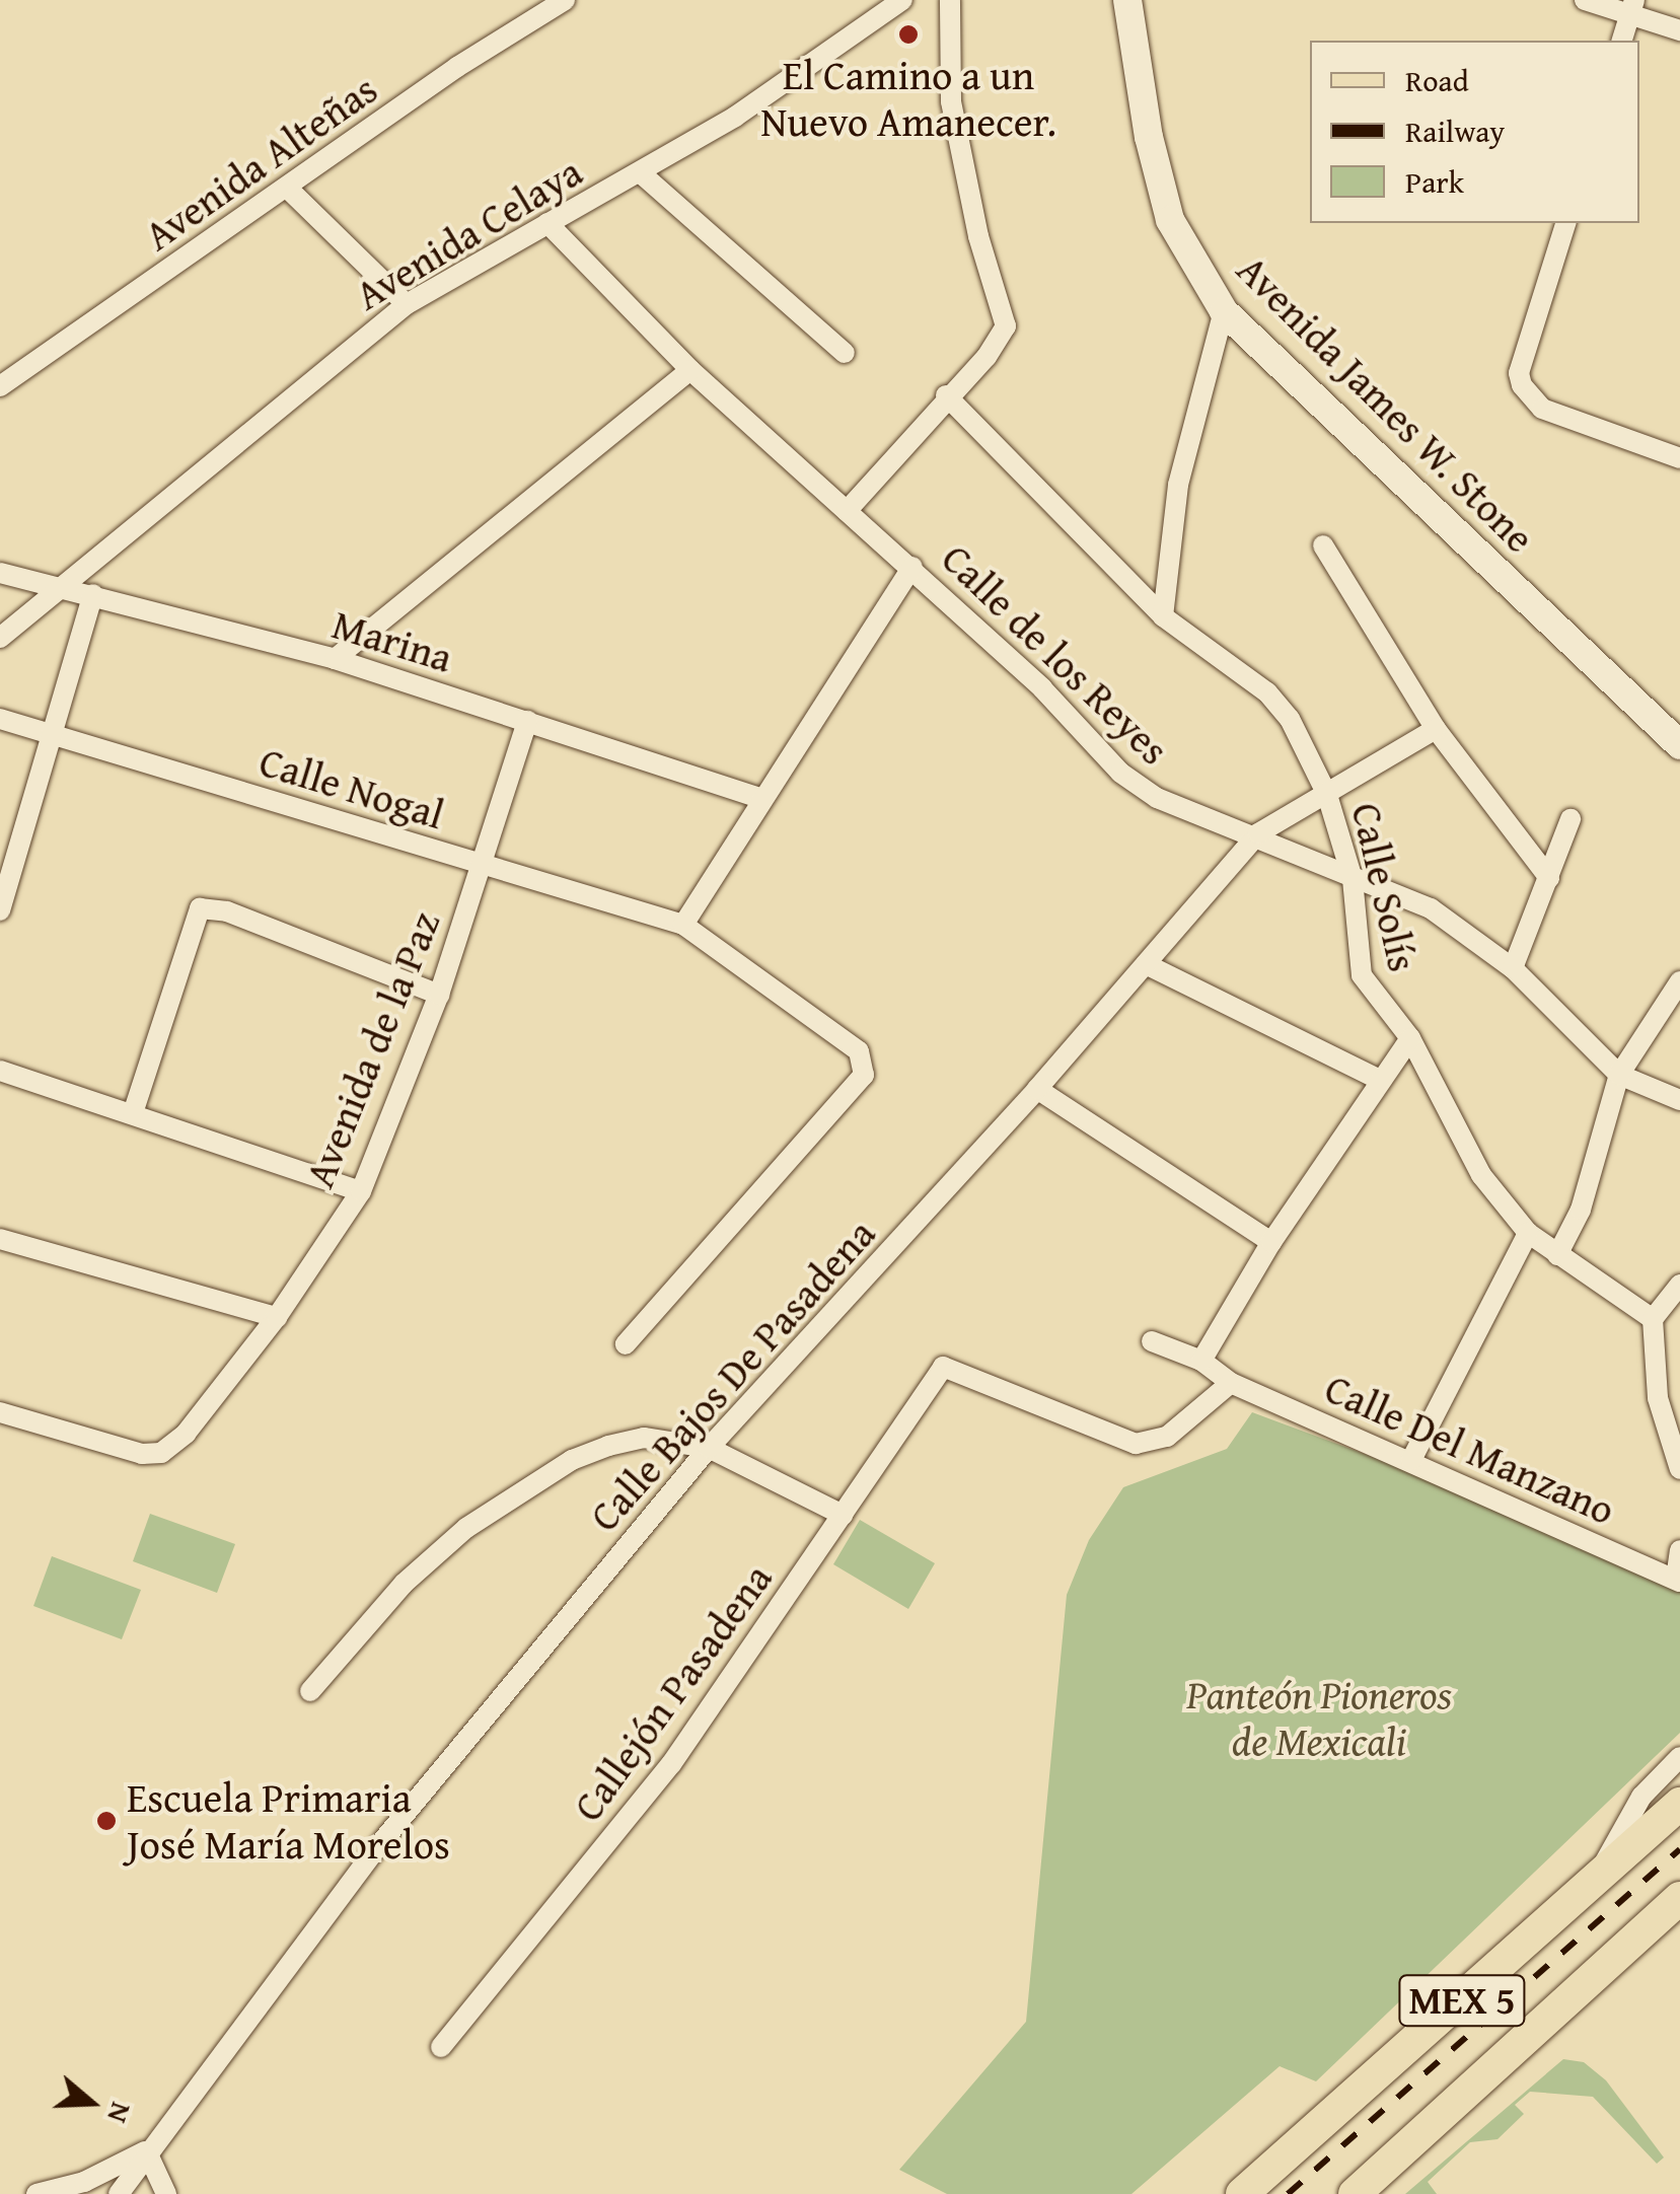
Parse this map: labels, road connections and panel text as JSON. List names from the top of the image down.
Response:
{
  "streets": {
    "main road": ["Avenida James W. Stone", "MEX 5"],
    "street": [
      "Avenida Alteñas",
      "Avenida Celaya",
      "Marina",
      "Calle de los Reyes",
      "Calle Nogal",
      "Calle Solís",
      "Avenida de la Paz",
      "Calle Bajos De Pasadena",
      "Calle Del Manzano",
      "Callejón Pasadena"
    ]
  },
  "crossings": [
    ["Avenida Celaya", "Marina"],
    ["Avenida Celaya", "Calle de los Reyes"],
    ["Marina", "Avenida de la Paz"],
    ["Calle de los Reyes", "Calle Solís"],
    ["Calle de los Reyes", "Calle Bajos De Pasadena"],
    ["Calle Nogal", "Avenida de la Paz"],
    ["Calle Solís", "Calle Bajos De Pasadena"],
    ["Calle Del Manzano", "Callejón Pasadena"]
  ],
  "parks": ["Panteón Pioneros de Mexicali"],
  "places": ["El Camino a un Nuevo Amanecer.", "Escuela Primaria José María Morelos"],
  "legend": ["Road", "Railway", "Park"],
  "north": "right"
}
